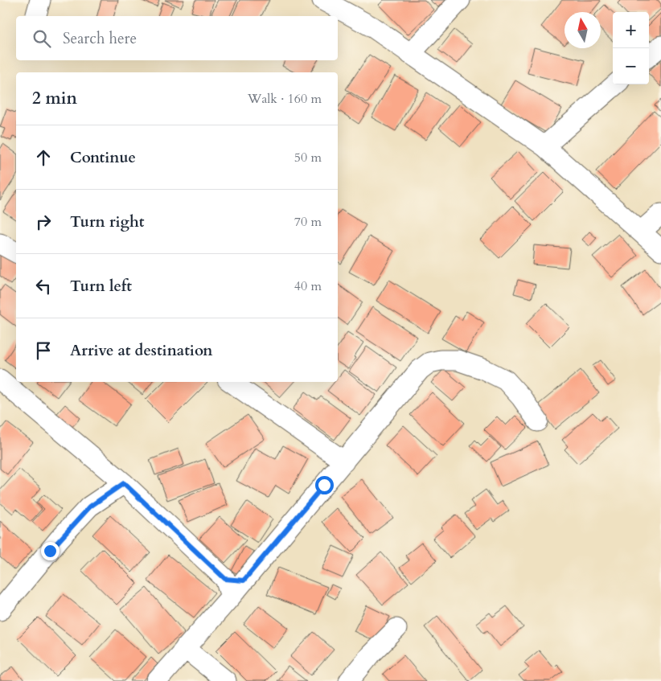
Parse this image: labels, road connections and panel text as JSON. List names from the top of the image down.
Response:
{
  "north": "top",
  "page": {
    "map_buttons": ["+", "−"],
    "search": "Search here",
    "heading": ["2 min", "Walk · 160 m"],
    "list": [
      ["Continue", "50 m"],
      ["Turn right", "70 m"],
      ["Turn left", "40 m"],
      "Arrive at destination"
    ]
  }
}
